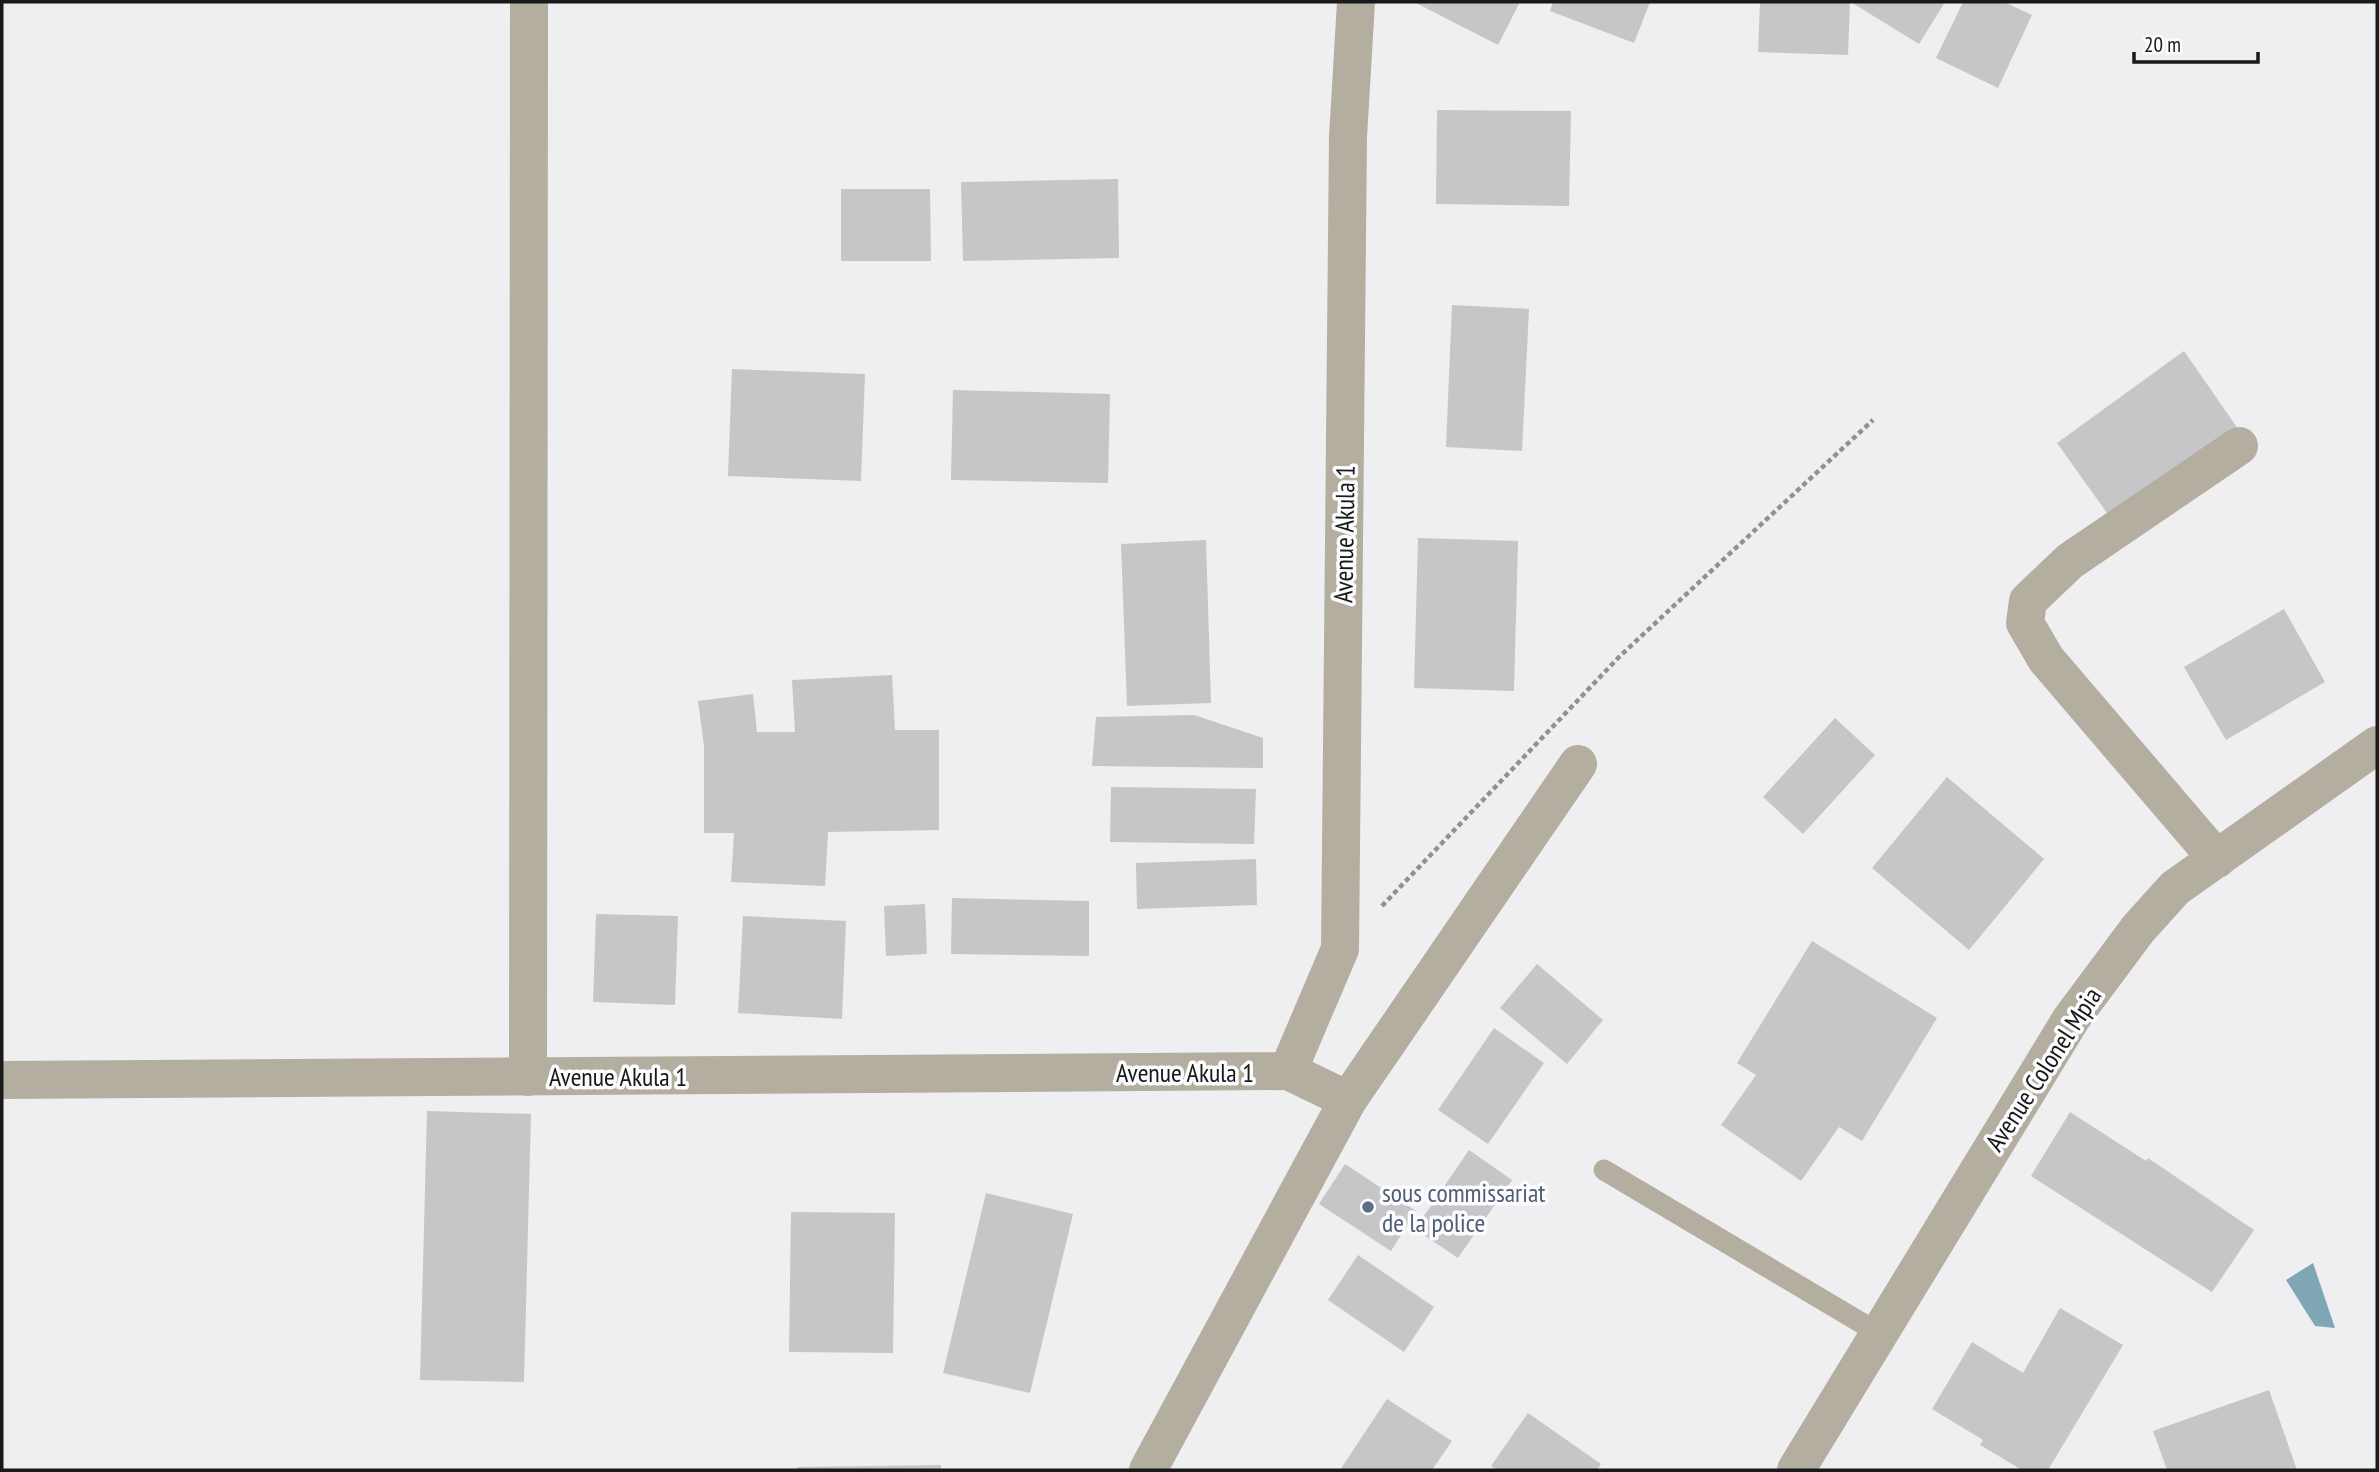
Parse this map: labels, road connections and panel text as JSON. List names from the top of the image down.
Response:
{
  "streets": {
    "street": ["Avenue Akula 1", "Avenue Colonel Mpia"]
  },
  "places": ["sous commissariat de la police"],
  "scale_bar": "20 m"
}
